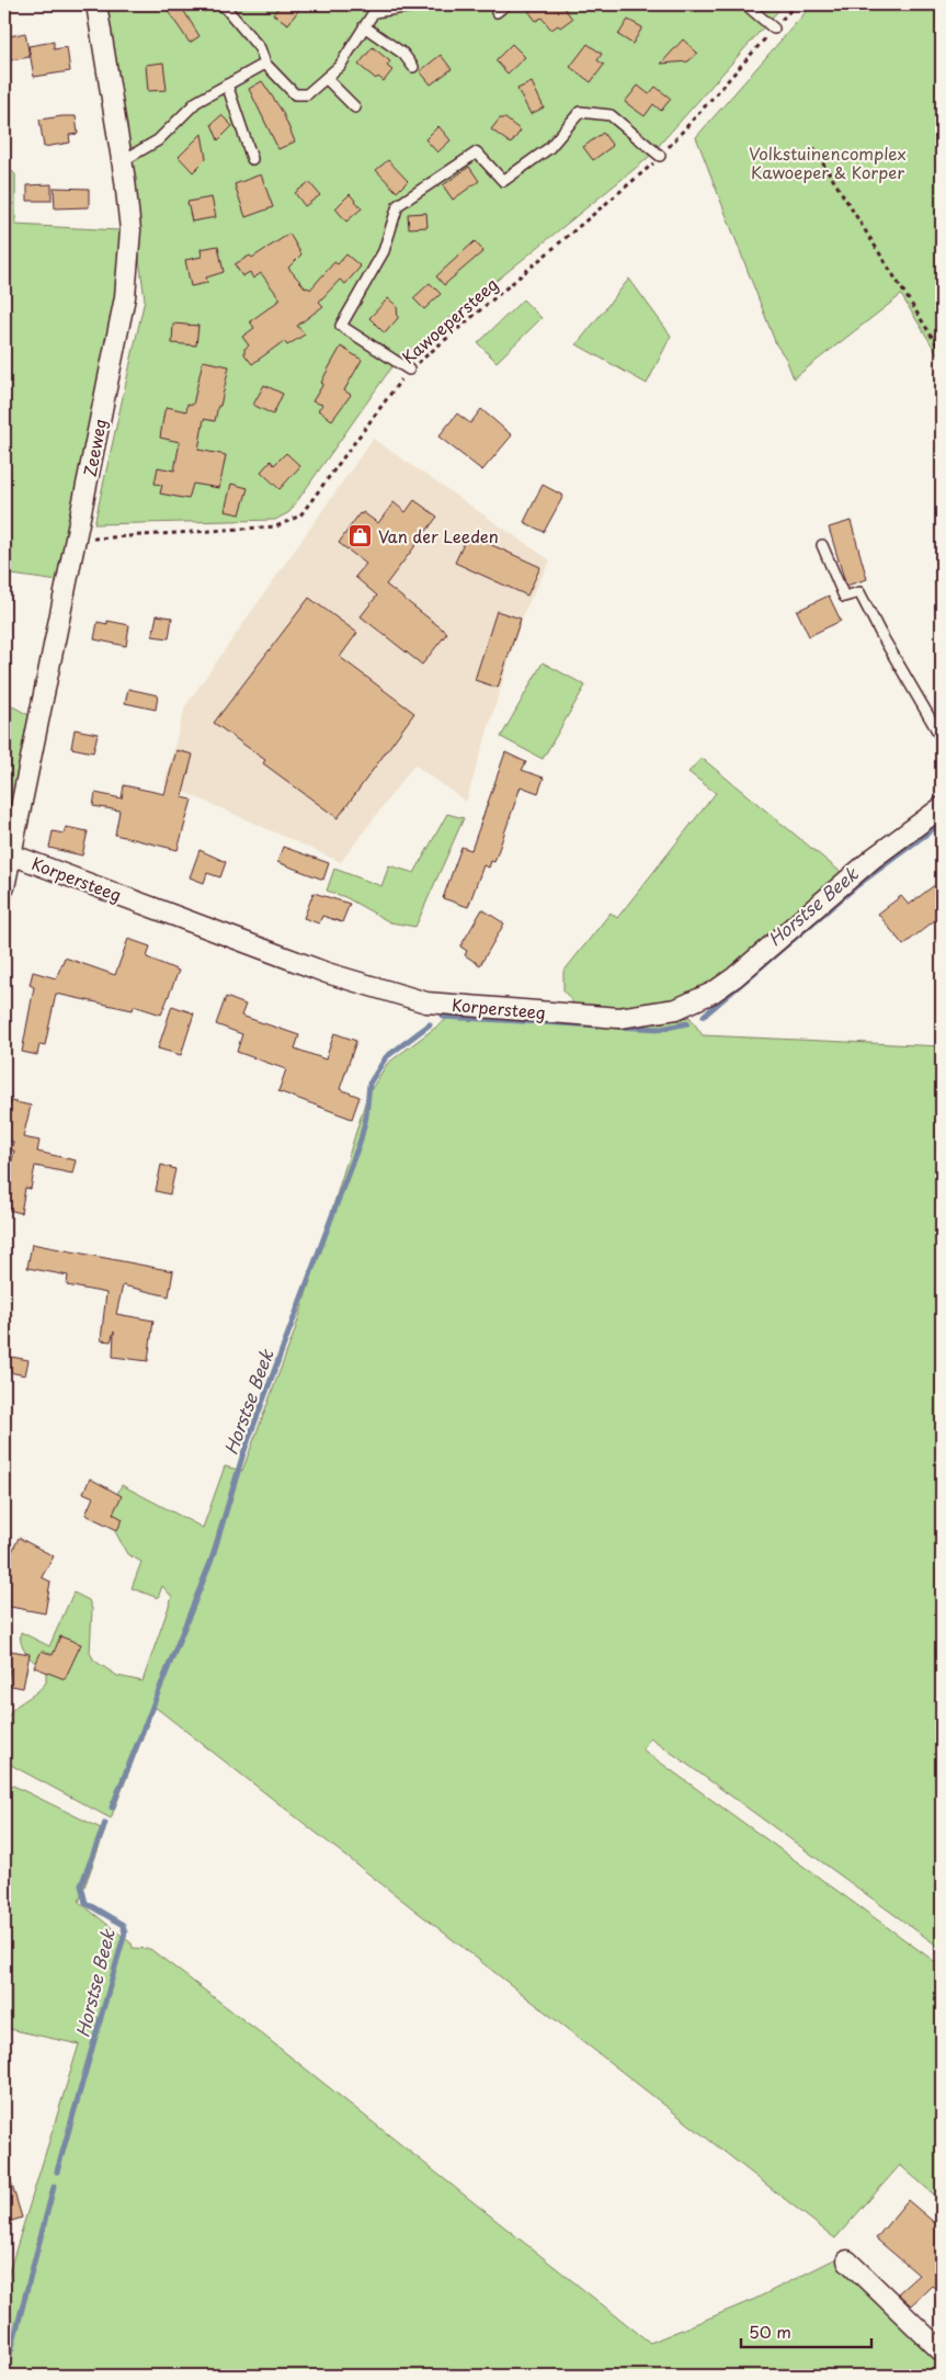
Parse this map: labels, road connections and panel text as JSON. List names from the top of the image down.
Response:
{
  "streets": {
    "street": ["Zeeweg", "Korpersteeg"],
    "path": ["Kawoepersteeg"]
  },
  "crossings": [
    ["Kawoepersteeg", "Zeeweg"],
    ["Zeeweg", "Korpersteeg"]
  ],
  "water": ["Horstse Beek"],
  "parks": ["Volkstuinencomplex Kawoeper & Korper"],
  "places": {
    "shop": ["Van der Leeden"]
  },
  "scale_bar": "50 m"
}
